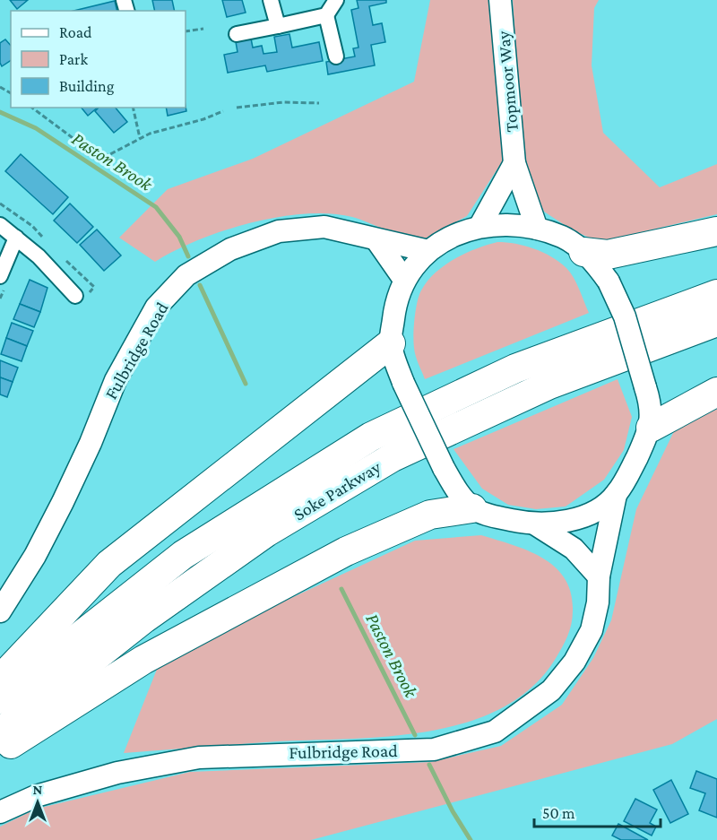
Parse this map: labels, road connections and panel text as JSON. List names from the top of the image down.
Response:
{
  "streets": {
    "highway": ["Soke Parkway"],
    "street": ["Topmoor Way", "Fulbridge Road"]
  },
  "water": ["Paston Brook"],
  "legend": ["Road", "Park", "Building"],
  "scale_bar": "50 m",
  "north": "top"
}
